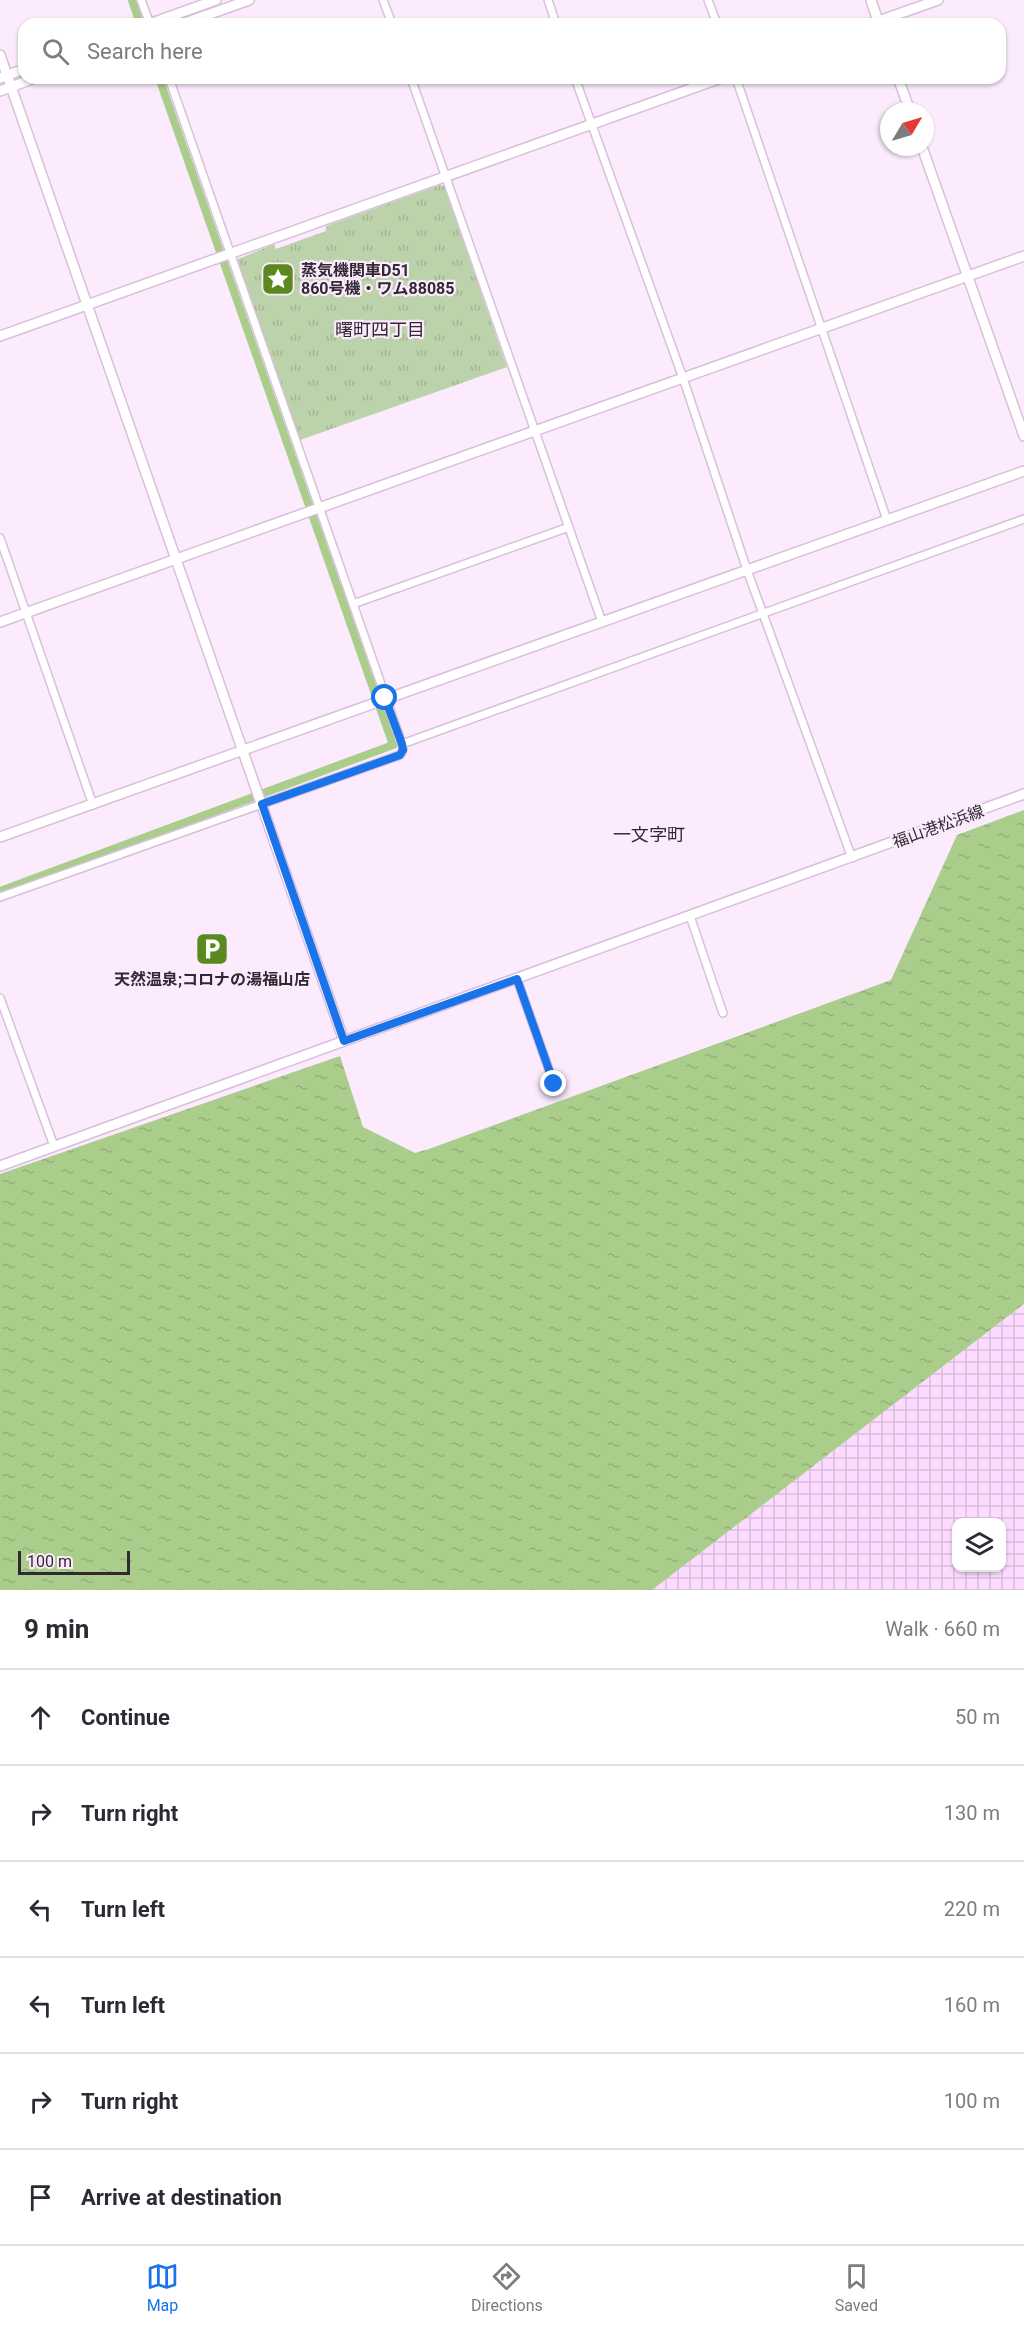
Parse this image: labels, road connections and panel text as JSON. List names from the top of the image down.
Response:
{
  "streets": {
    "street": ["福山港松浜線"]
  },
  "districts": ["曙町四丁目", "一文字町"],
  "places": {
    "place": ["蒸気機関車D51 860号機・ワム88085"],
    "parking": ["天然温泉;コロナの湯福山店"]
  },
  "scale_bar": "100 m",
  "north": "top right",
  "page": {
    "search": "Search here",
    "scale": "100 m",
    "heading": ["9 min", "Walk · 660 m"],
    "list": [
      ["Continue", "50 m"],
      ["Turn right", "130 m"],
      ["Turn left", "220 m"],
      ["Turn left", "160 m"],
      ["Turn right", "100 m"],
      "Arrive at destination"
    ],
    "nav": ["Map", "Directions", "Saved"]
  }
}
